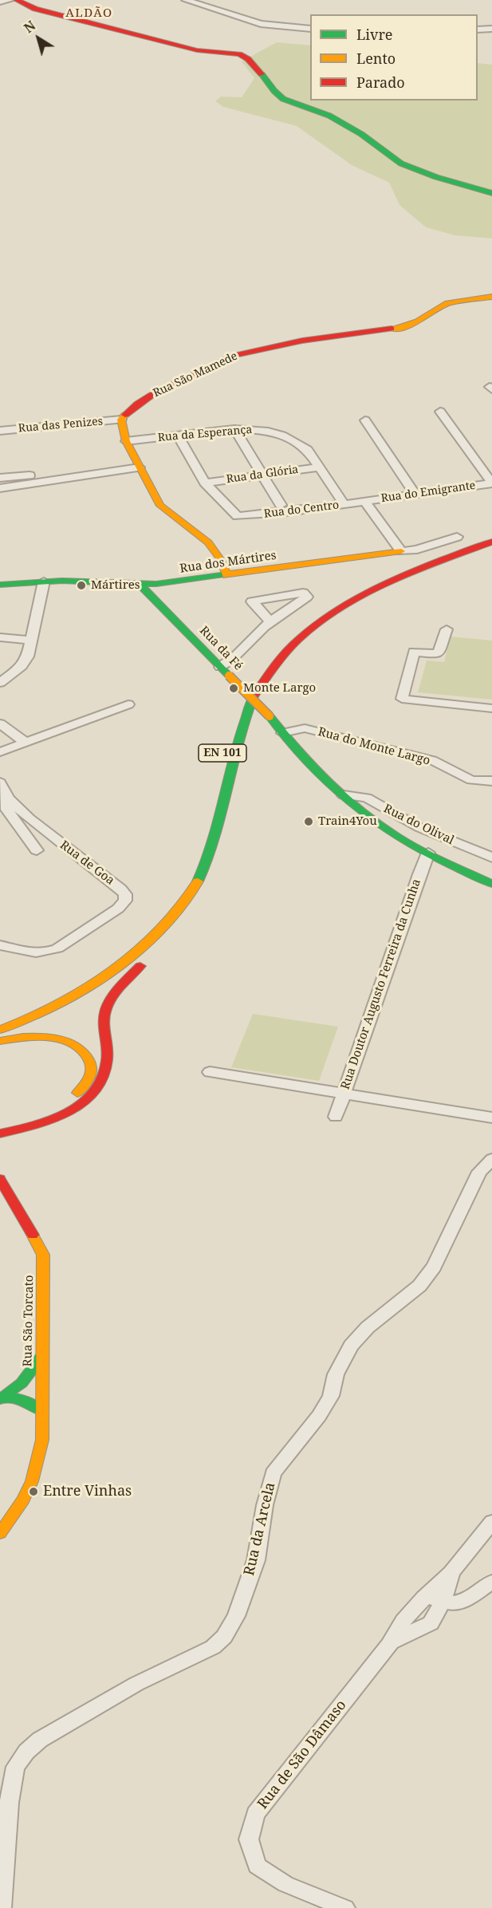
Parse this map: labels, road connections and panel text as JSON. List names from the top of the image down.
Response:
{
  "streets": {
    "main road": [
      "Rua São Mamede",
      "Rua dos Mártires",
      "Rua da Fé",
      "EN 101",
      "Rua São Torcato"
    ],
    "street": [
      "Rua das Penizes",
      "Rua da Esperança",
      "Rua da Glória",
      "Rua do Emigrante",
      "Rua do Centro",
      "Rua do Monte Largo",
      "Rua do Olival",
      "Rua de Goa",
      "Rua Doutor Augusto Ferreira da Cunha",
      "Rua da Arcela",
      "Rua de São Dâmaso"
    ]
  },
  "crossings": [
    ["Rua São Mamede", "Rua das Penizes"],
    ["Rua da Esperança", "Rua da Glória"],
    ["Rua da Glória", "Rua do Centro"],
    ["Rua do Emigrante", "Rua do Centro"],
    ["Rua dos Mártires", "Rua da Fé"],
    ["Rua da Fé", "Rua do Monte Largo"],
    ["Rua da Fé", "Rua do Olival"],
    ["Rua da Fé", "Rua Doutor Augusto Ferreira da Cunha"]
  ],
  "districts": ["ALDÃO"],
  "places": [
    "Mártires",
    "Monte Largo",
    "Train4You",
    "Entre Vinhas"
  ],
  "legend": ["Livre", "Lento", "Parado"],
  "north": "top left"
}
